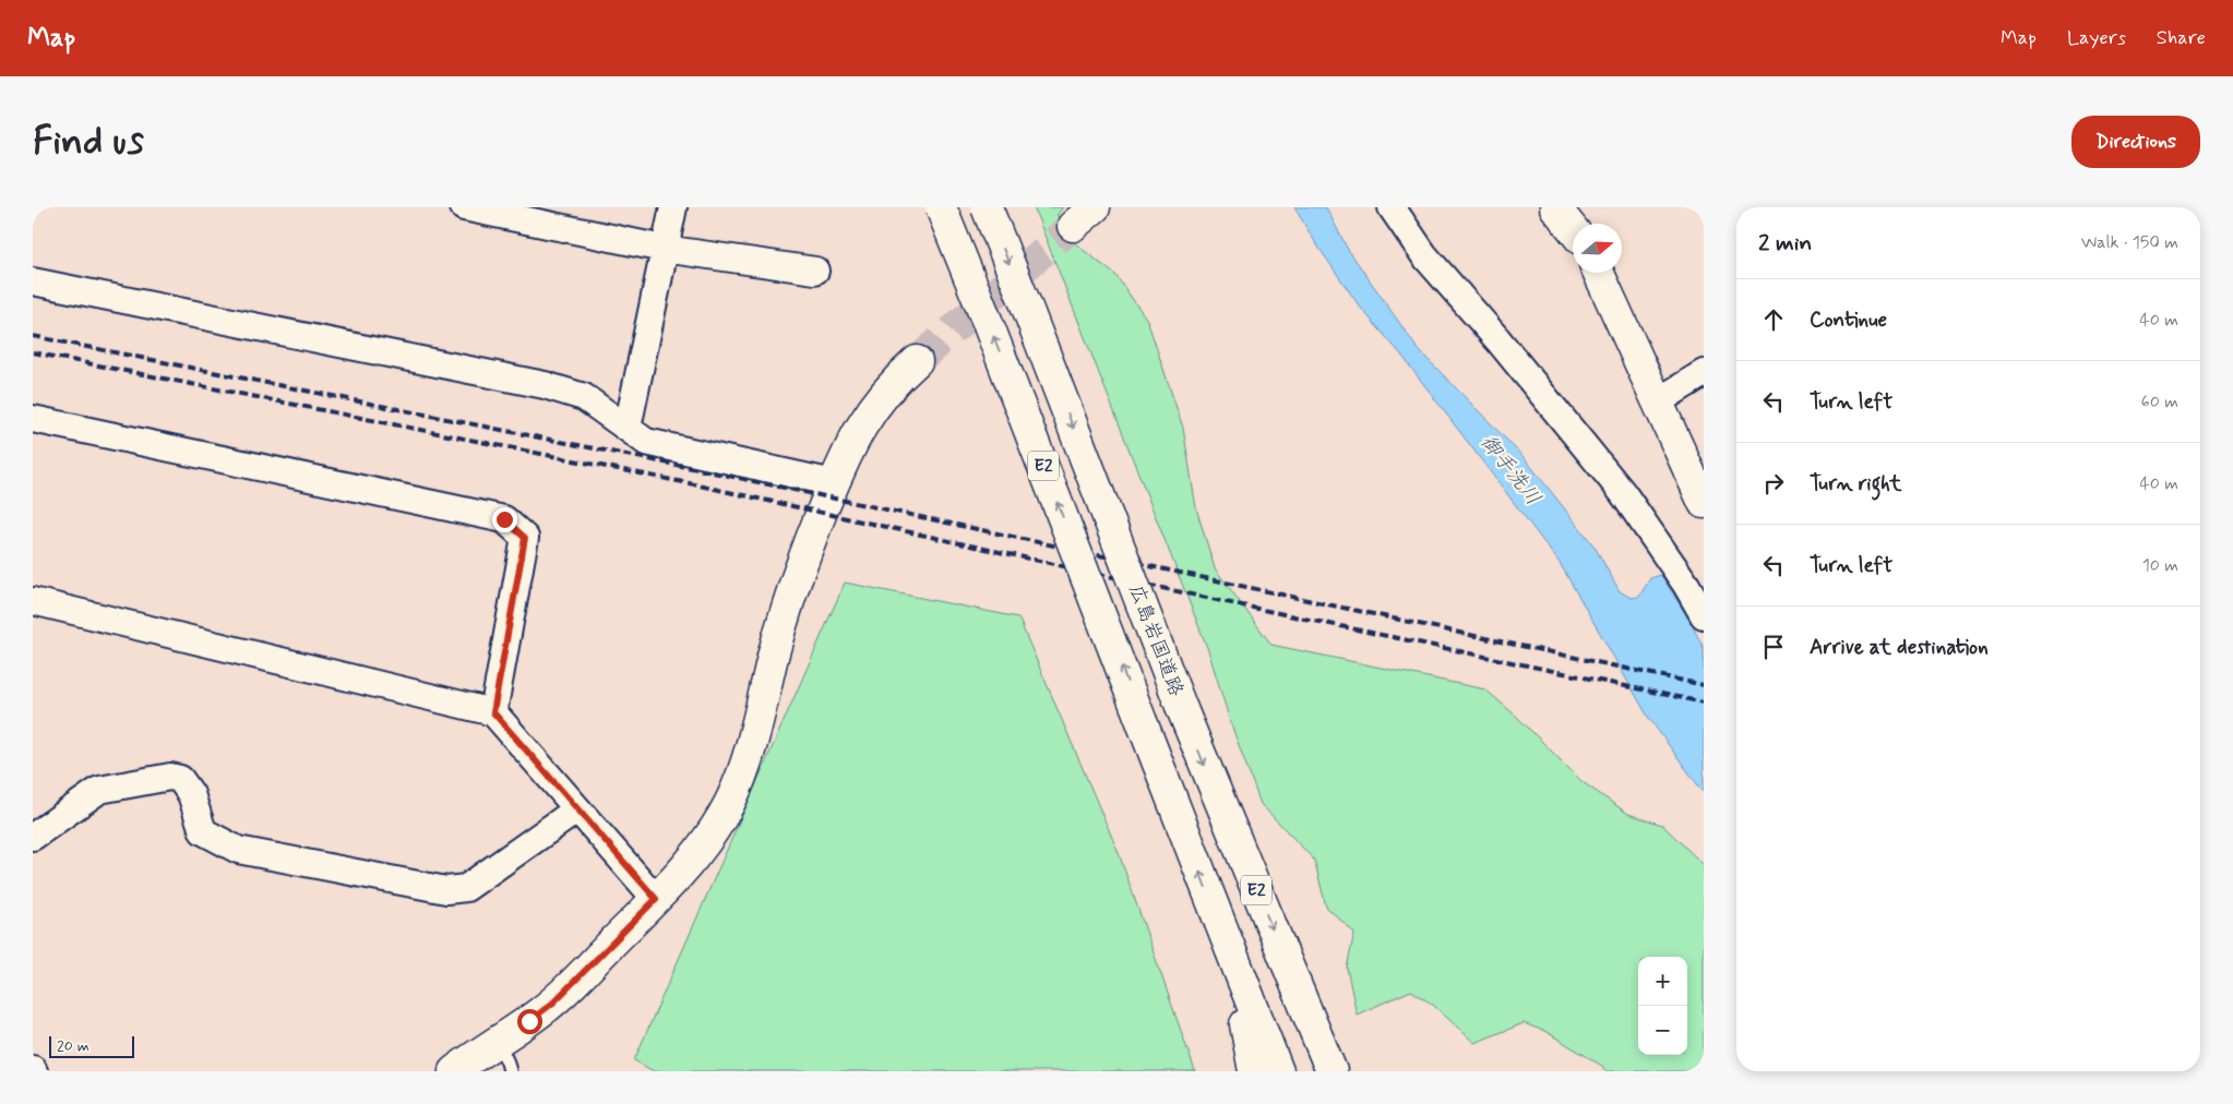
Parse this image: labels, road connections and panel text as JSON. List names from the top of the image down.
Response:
{
  "streets": {
    "main road": ["E2", "広島岩国道路"]
  },
  "water": ["御手洗川"],
  "scale_bar": "20 m",
  "north": "right",
  "page": {
    "header": "Map",
    "nav": ["Map", "Layers", "Share"],
    "buttons": "Directions",
    "title": "Find us",
    "heading": ["2 min", "Walk · 150 m"],
    "list": [
      ["Continue", "40 m"],
      ["Turn left", "60 m"],
      ["Turn right", "40 m"],
      ["Turn left", "10 m"],
      "Arrive at destination"
    ],
    "map_buttons": ["+", "−"],
    "scale": "20 m"
  }
}
